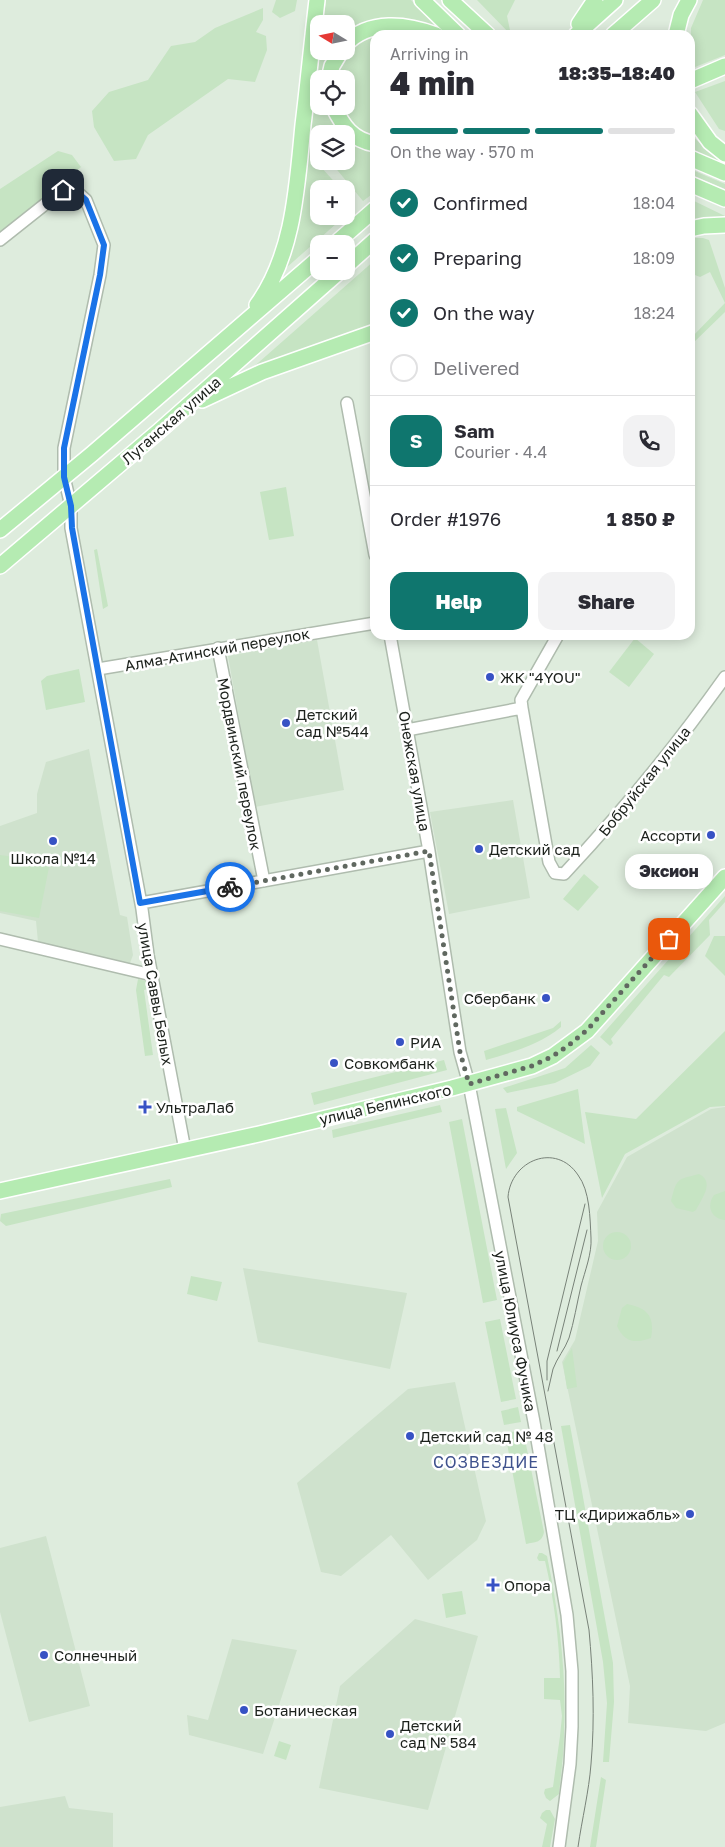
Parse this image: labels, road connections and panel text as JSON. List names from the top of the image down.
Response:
{
  "streets": {
    "main road": ["Луганская улица", "улица Белинского"],
    "street": [
      "Алма-Атинский переулок",
      "Мордвинский переулок",
      "Онежская улица",
      "Бобруйская улица",
      "улица Саввы Белых",
      "улица Юлиуса Фучика"
    ]
  },
  "crossings": [
    ["Луганская улица", "улица Саввы Белых"],
    ["Алма-Атинский переулок", "Мордвинский переулок"],
    ["Алма-Атинский переулок", "улица Саввы Белых"],
    ["Онежская улица", "улица Белинского"],
    ["Онежская улица", "улица Юлиуса Фучика"],
    ["улица Саввы Белых", "улица Белинского"],
    ["улица Белинского", "улица Юлиуса Фучика"]
  ],
  "districts": ["СОЗВЕЗДИЕ"],
  "places": {
    "other": [
      "ЖК \"4YOU\"",
      "Детский сад №544",
      "Ассорти",
      "Школа №14",
      "Детский сад",
      "Эксион",
      "Сбербанк",
      "РИА",
      "Совкомбанк",
      "Детский сад № 48",
      "ТЦ «Дирижабль»",
      "Солнечный",
      "Ботаническая",
      "Детский сад № 584"
    ],
    "health": ["УльтраЛаб", "Опора"]
  },
  "north": "left",
  "page": {
    "map_buttons": ["+", "−"],
    "heading": ["4 min", "Arriving in", "18:35–18:40"],
    "panel": [
      "Sam",
      "Courier · 4.4",
      "Order #1976",
      "1 850 ₽"
    ],
    "bar": "On the way · 570 m",
    "list": [
      ["Confirmed", "18:04"],
      ["Preparing", "18:09"],
      ["On the way", "18:24"],
      "Delivered"
    ],
    "round": "S",
    "buttons": ["Help", "Share"],
    "bubble": "Эксион"
  }
}
